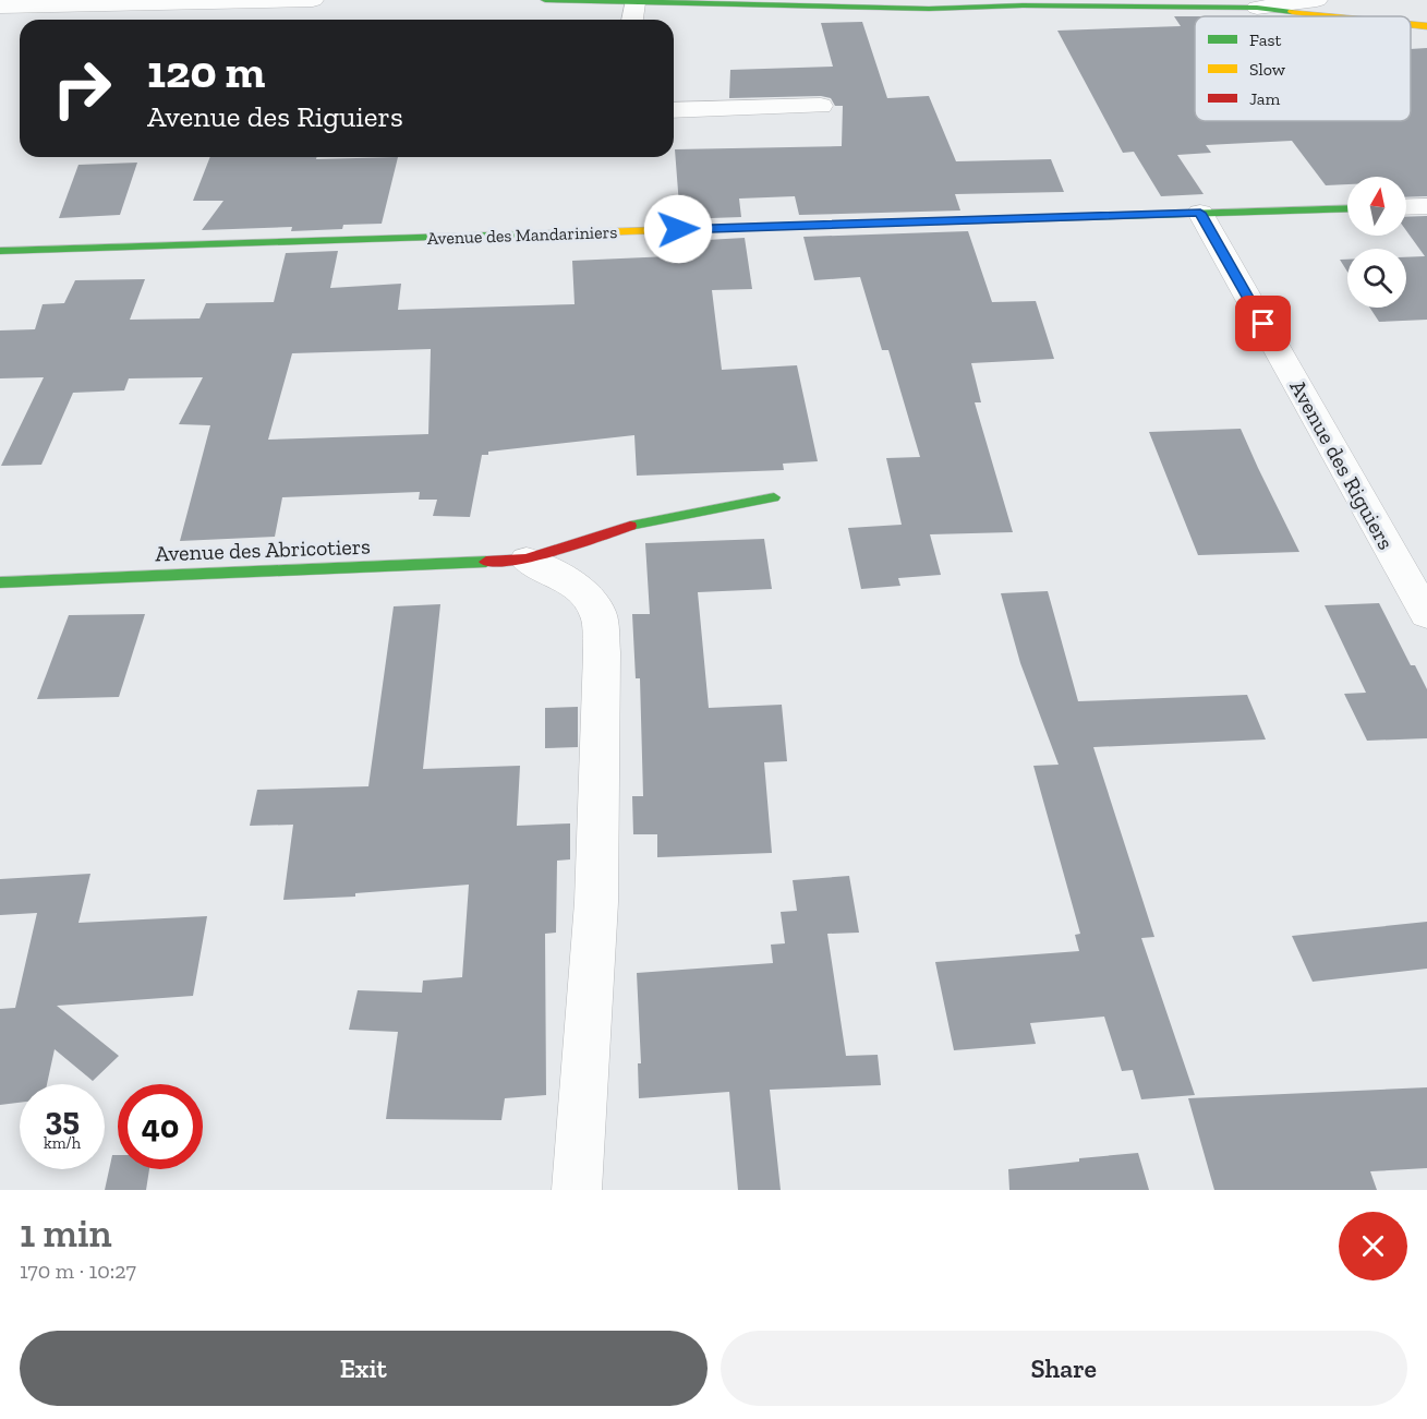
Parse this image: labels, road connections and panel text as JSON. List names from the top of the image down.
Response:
{
  "streets": {
    "street": ["Avenue des Mandariniers", "Avenue des Riguiers", "Avenue des Abricotiers"]
  },
  "crossings": [
    ["Avenue des Mandariniers", "Avenue des Riguiers"]
  ],
  "legend": ["Fast", "Slow", "Jam"],
  "north": "top",
  "page": {
    "turn": ["120 m", "Avenue des Riguiers"],
    "speed": "35 km/h",
    "limit": "40",
    "heading": ["1 min", "170 m · 10:27"],
    "buttons": ["Exit", "Share"]
  }
}
